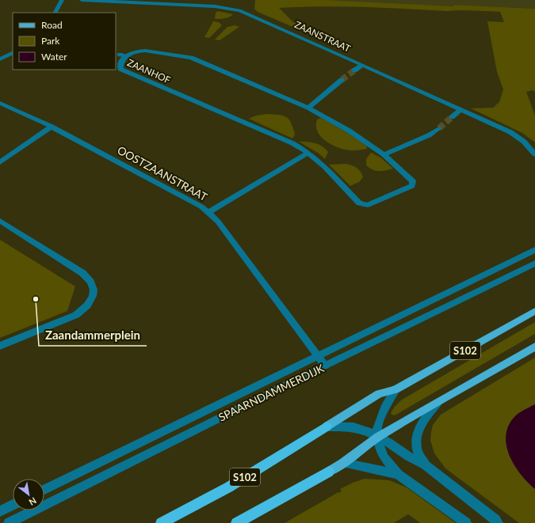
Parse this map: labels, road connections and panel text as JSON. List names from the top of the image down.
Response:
{
  "streets": {
    "highway": ["S102"],
    "street": [
      "ZAANSTRAAT",
      "ZAANHOF",
      "OOSTZAANSTRAAT",
      "SPAARNDAMMERDIJK"
    ]
  },
  "crossings": [
    ["OOSTZAANSTRAAT", "SPAARNDAMMERDIJK"]
  ],
  "places": ["Zaandammerplein"],
  "legend": ["Road", "Park", "Water"],
  "north": "bottom right"
}
